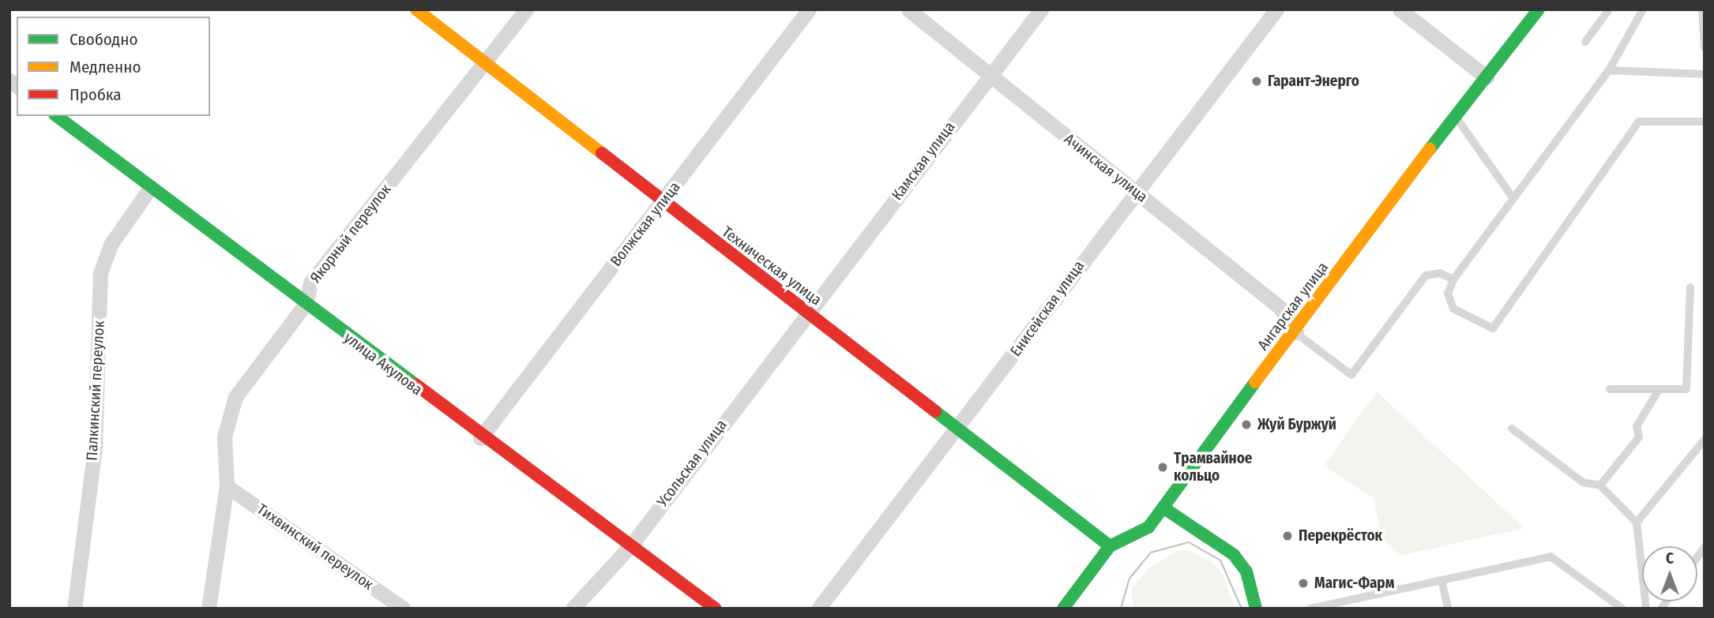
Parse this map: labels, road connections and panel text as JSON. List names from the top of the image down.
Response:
{
  "streets": {
    "street": [
      "Камская улица",
      "Ачинская улица",
      "Волжская улица",
      "Якорный переулок",
      "Техническая улица",
      "Ангарская улица",
      "Енисейская улица",
      "улица Акулова",
      "Палкинский переулок",
      "Усольская улица",
      "Тихвинский переулок"
    ]
  },
  "crossings": [
    ["Камская улица", "Ачинская улица"],
    ["Камская улица", "Техническая улица"],
    ["Камская улица", "Усольская улица"],
    ["Ачинская улица", "Ангарская улица"],
    ["Ачинская улица", "Енисейская улица"],
    ["Волжская улица", "Техническая улица"],
    ["Волжская улица", "улица Акулова"],
    ["Якорный переулок", "Техническая улица"],
    ["Якорный переулок", "улица Акулова"],
    ["Якорный переулок", "Тихвинский переулок"],
    ["Техническая улица", "Ангарская улица"],
    ["Техническая улица", "Енисейская улица"],
    ["Техническая улица", "Усольская улица"],
    ["улица Акулова", "Палкинский переулок"],
    ["улица Акулова", "Усольская улица"]
  ],
  "places": [
    "Гарант-Энерго",
    "Жуй Буржуй",
    "Трамвайное кольцо",
    "Перекрёсток",
    "Магис-Фарм"
  ],
  "legend": ["Свободно", "Медленно", "Пробка"],
  "north": "top"
}
